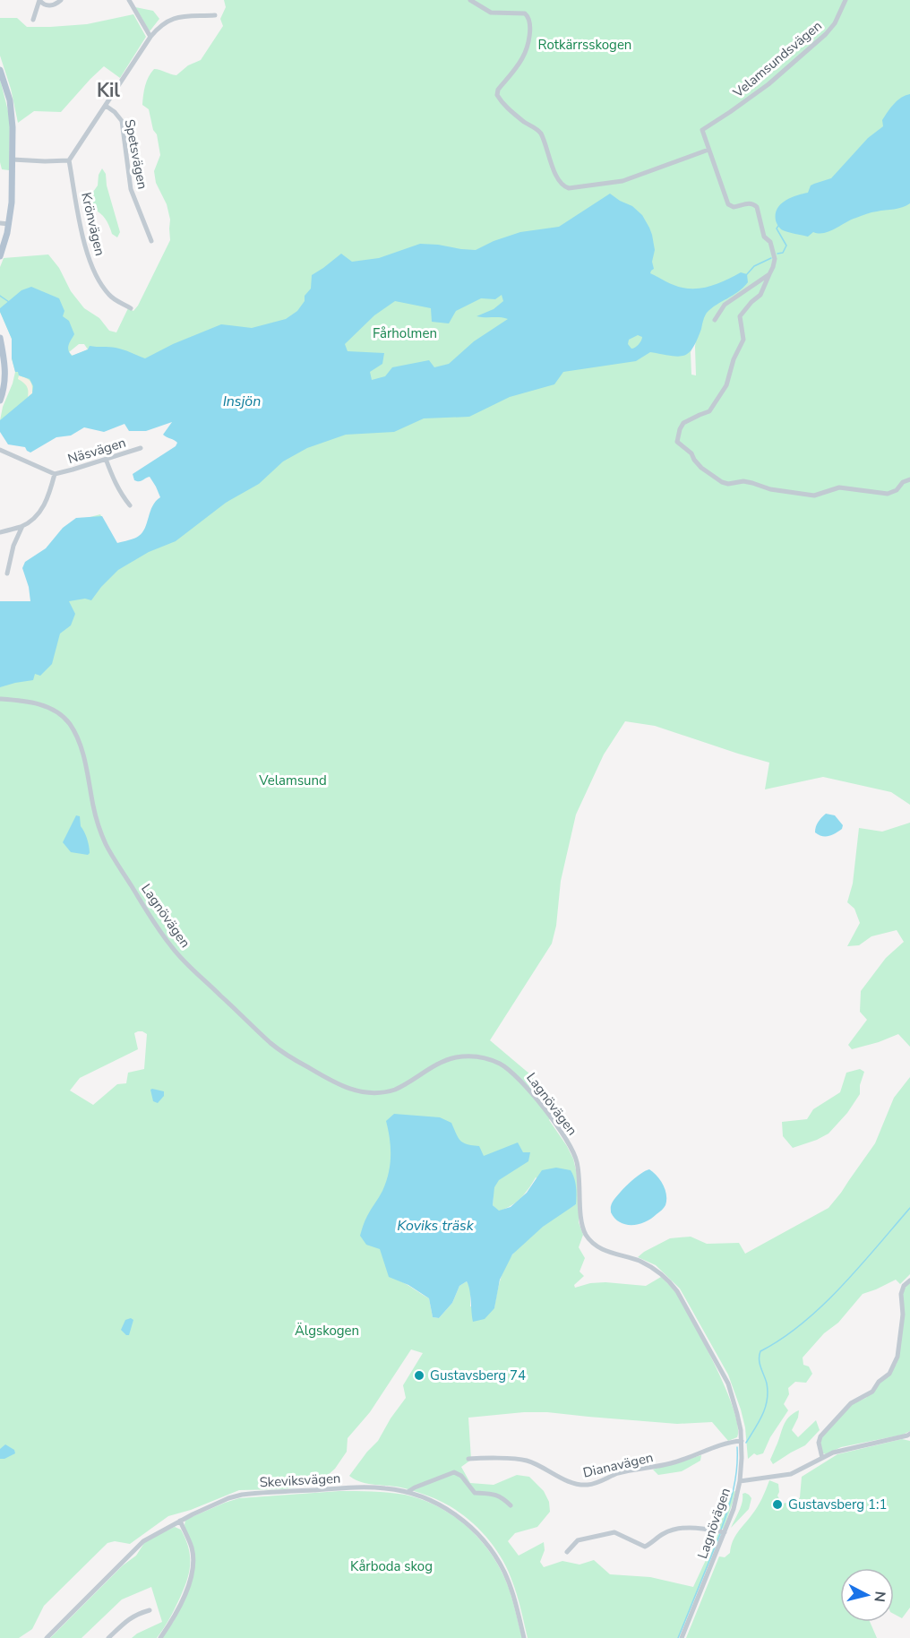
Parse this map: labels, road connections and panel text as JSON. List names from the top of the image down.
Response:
{
  "streets": {
    "street": [
      "Velamsundsvägen",
      "Spetsvägen",
      "Krönvägen",
      "Näsvägen",
      "Lagnövägen",
      "Dianavägen",
      "Skeviksvägen"
    ]
  },
  "crossings": [
    ["Lagnövägen", "Dianavägen"]
  ],
  "districts": ["Kil"],
  "water": ["Insjön", "Koviks träsk"],
  "parks": [
    "Rotkärrsskogen",
    "Fårholmen",
    "Velamsund",
    "Älgskogen",
    "Kårboda skog"
  ],
  "places": ["Gustavsberg 74", "Gustavsberg 1:1"],
  "north": "right"
}
